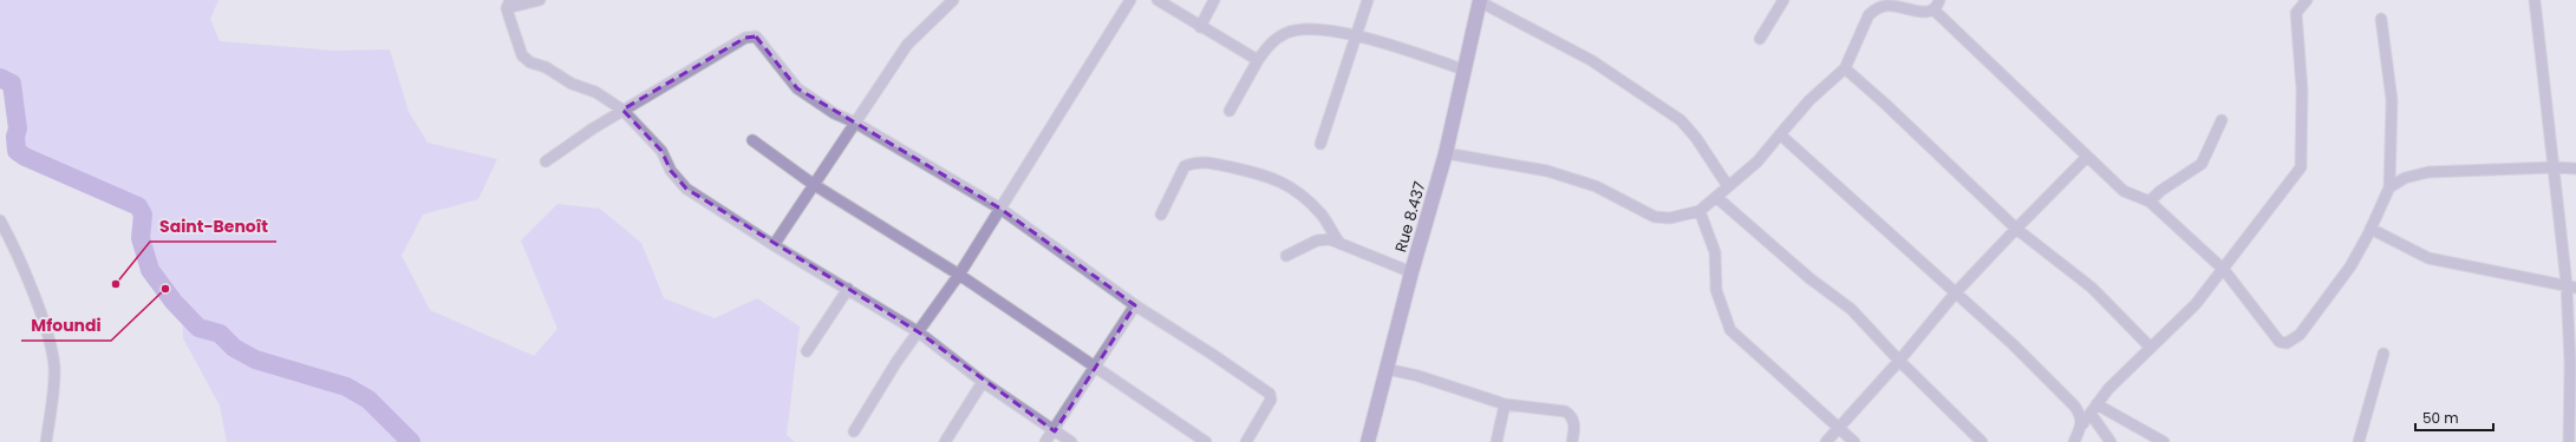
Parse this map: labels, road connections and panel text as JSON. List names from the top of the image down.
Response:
{
  "streets": {
    "main road": ["Rue 8.437"]
  },
  "places": ["Saint-Benoît", "Mfoundi"],
  "scale_bar": "50 m"
}
